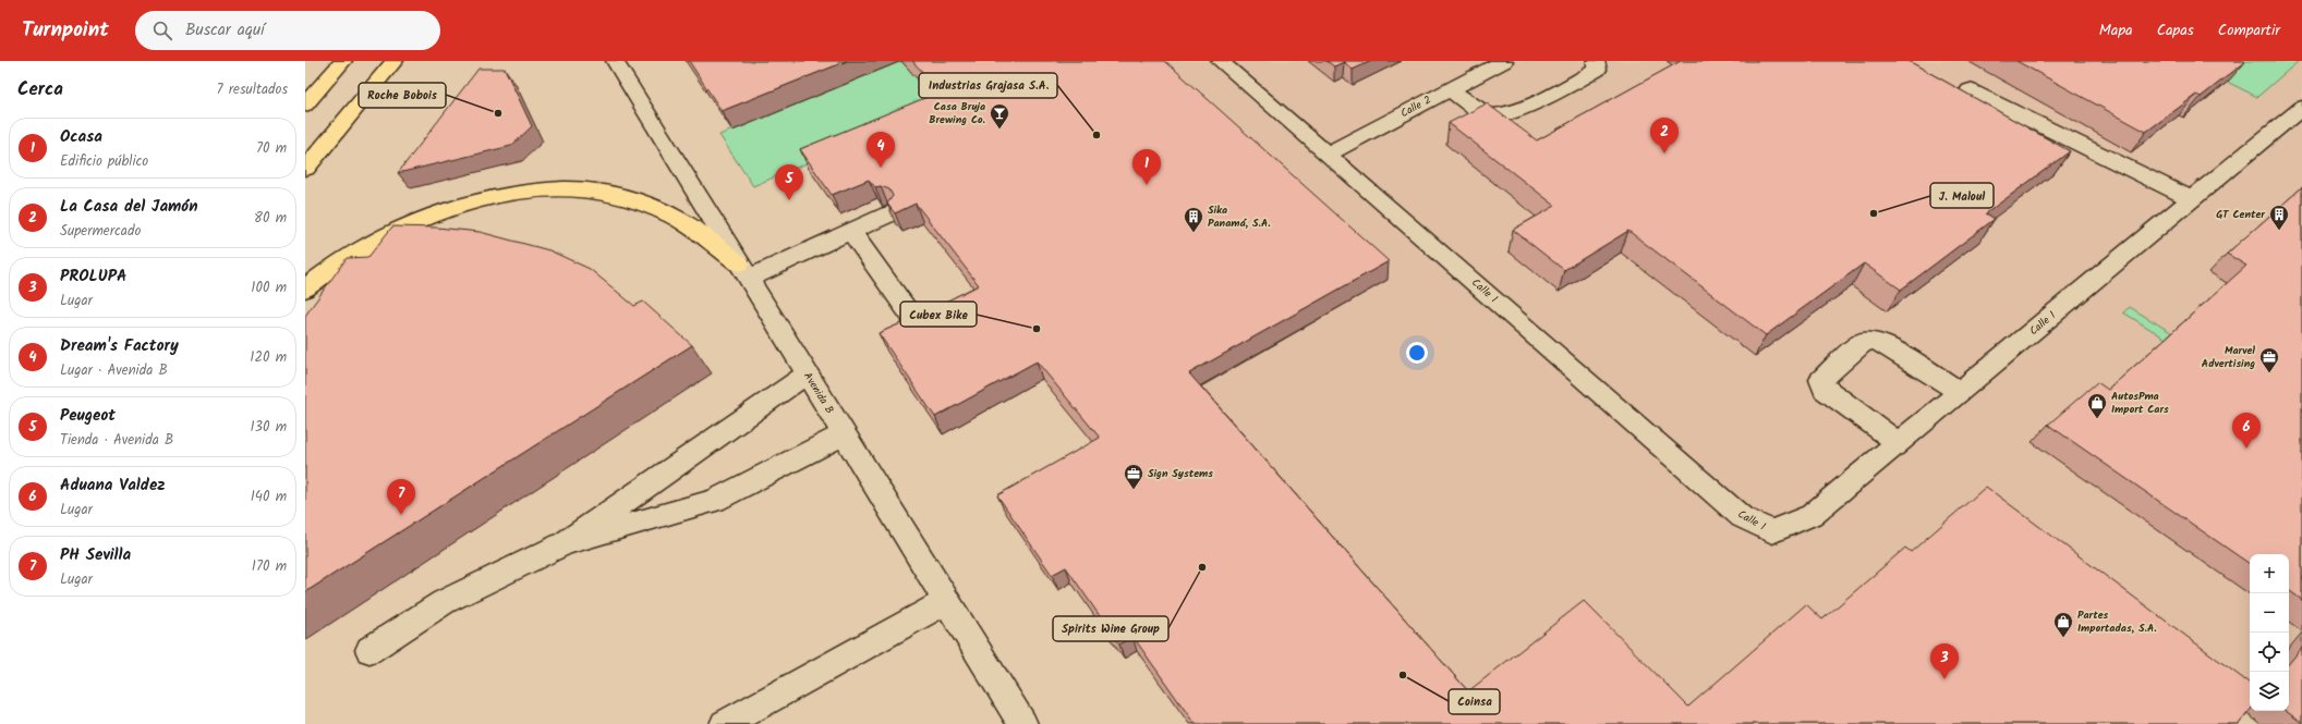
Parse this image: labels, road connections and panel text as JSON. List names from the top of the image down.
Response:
{
  "streets": {
    "street": ["Calle 2", "Calle 1", "Avenida B"]
  },
  "crossings": [
    ["Calle 2", "Calle 1"]
  ],
  "places": {
    "other": [
      "Roche Bobois",
      "Industrias Grajasa S.A.",
      "J. Maloul",
      "Cubex Bike",
      "Spirits Wine Group",
      "Coinsa"
    ],
    "bar": ["Casa Bruja Brewing Co."],
    "building": ["GT Center", "Sika Panamá, S.A."],
    "office": ["Marvel Advertising", "Sign Systems"],
    "shop": ["AutosPma Import Cars", "Partes Importadas, S.A."]
  },
  "page": {
    "header": "Turnpoint",
    "search": "Buscar aquí",
    "nav": ["Mapa", "Capas", "Compartir"],
    "heading": ["Cerca", "7 resultados"],
    "list": [
      {
        "mark": "1",
        "name": "Ocasa",
        "note": "Edificio público",
        "value": "70 m"
      },
      {
        "mark": "2",
        "name": "La Casa del Jamón",
        "note": "Supermercado",
        "value": "80 m"
      },
      {
        "mark": "3",
        "name": "PROLUPA",
        "note": "Lugar",
        "value": "100 m"
      },
      {
        "mark": "4",
        "name": "Dream's Factory",
        "note": "Lugar · Avenida B",
        "value": "120 m"
      },
      {
        "mark": "5",
        "name": "Peugeot",
        "note": "Tienda · Avenida B",
        "value": "130 m"
      },
      {
        "mark": "6",
        "name": "Aduana Valdez",
        "note": "Lugar",
        "value": "140 m"
      },
      {
        "mark": "7",
        "name": "PH Sevilla",
        "note": "Lugar",
        "value": "170 m"
      }
    ],
    "pins": [
      "2",
      "4",
      "1",
      "5",
      "6",
      "7",
      "3"
    ],
    "map_buttons": ["+", "−"]
  }
}
